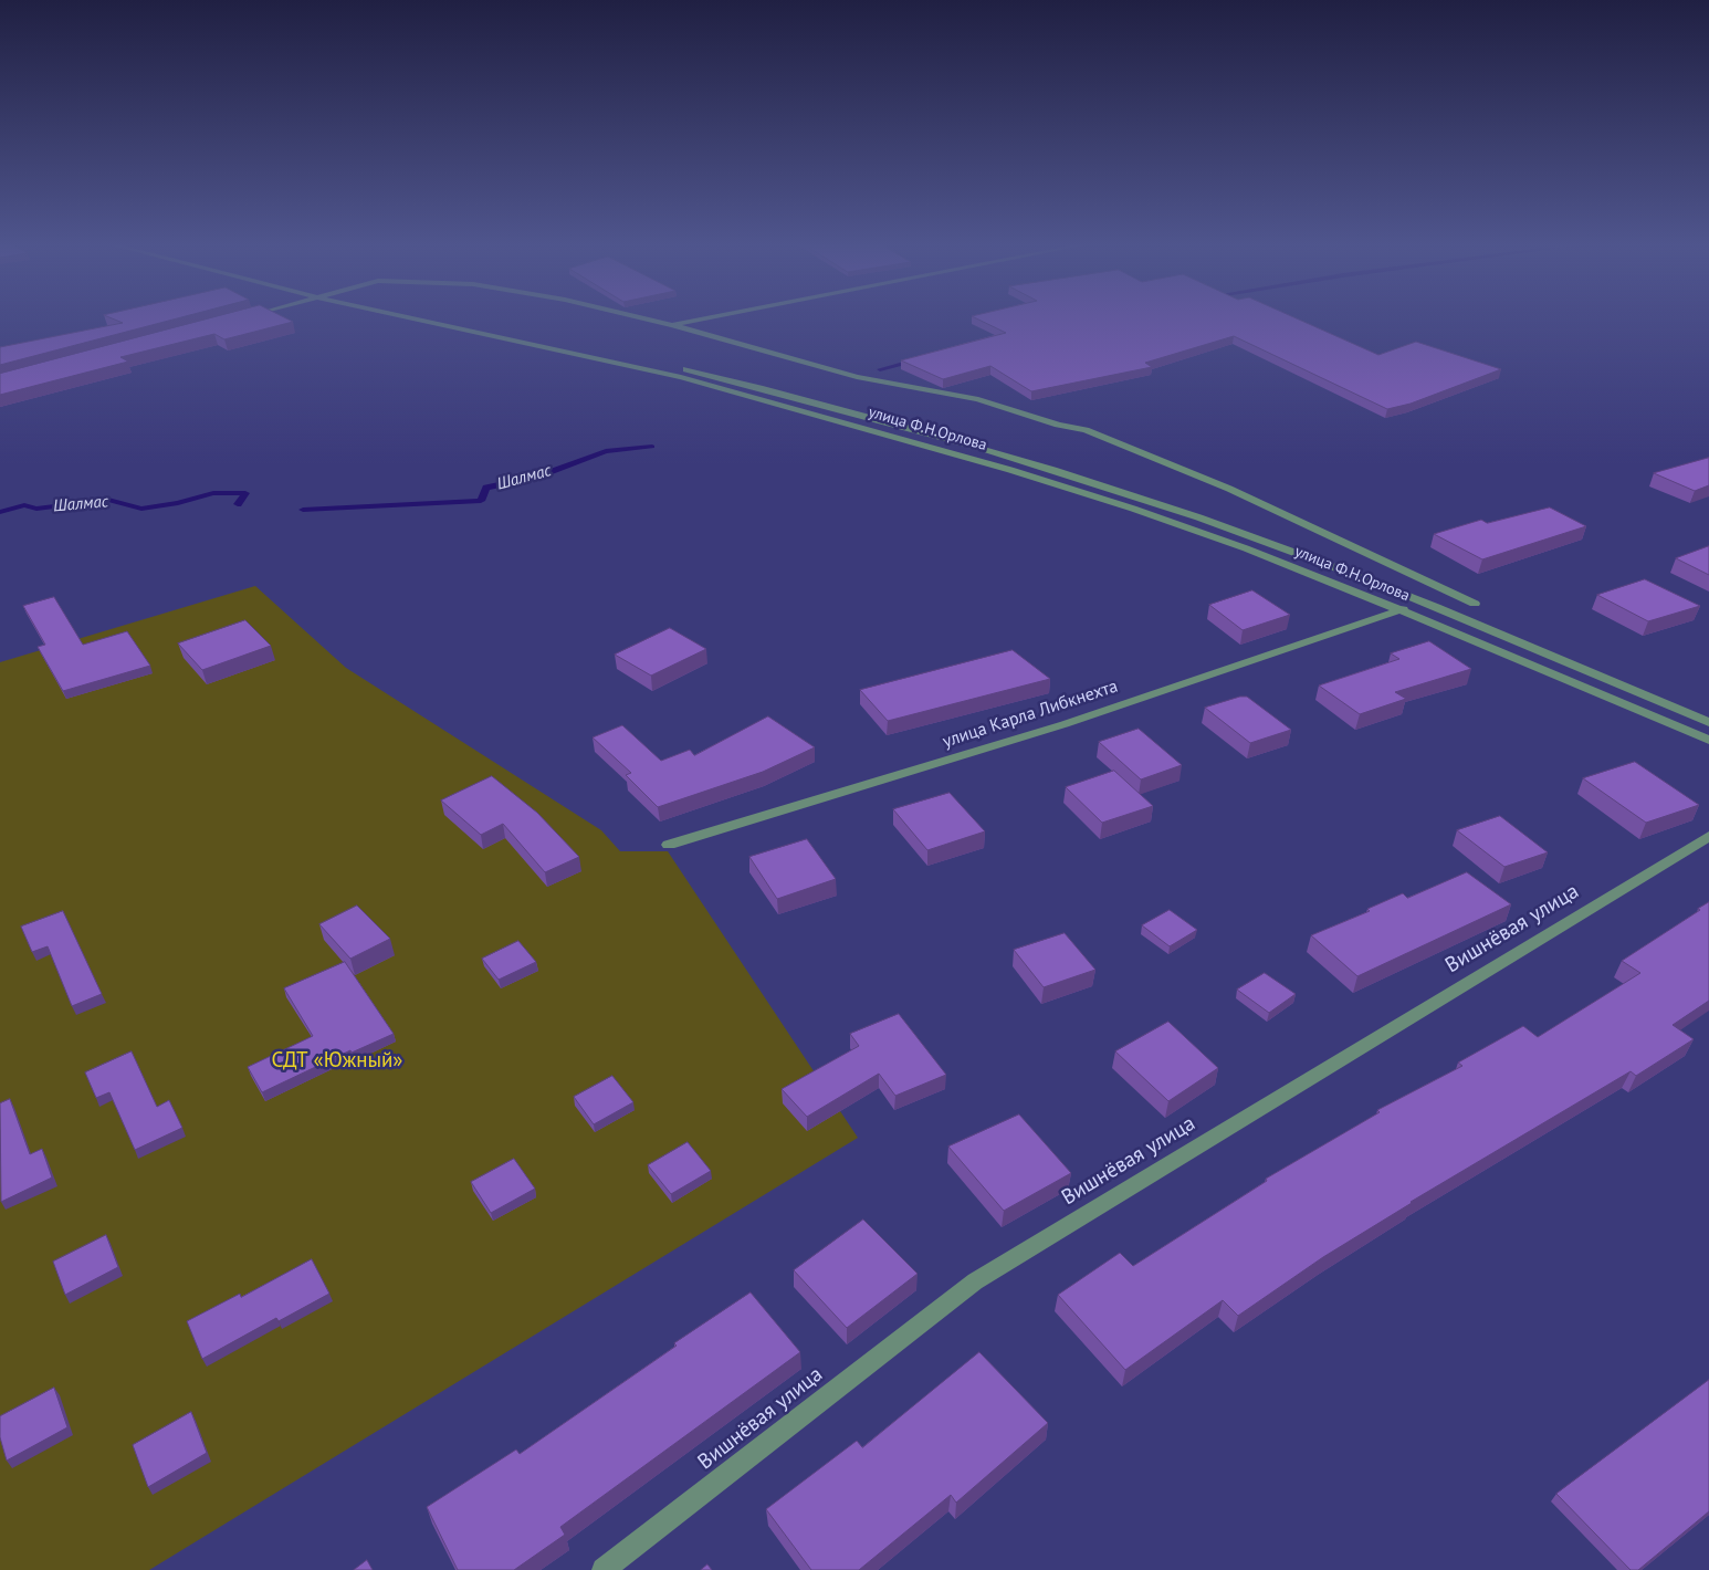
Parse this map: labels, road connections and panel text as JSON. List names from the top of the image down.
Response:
{
  "streets": {
    "street": ["улица Ф.Н.Орлова", "улица Карла Либкнехта", "Вишнёвая улица"]
  },
  "crossings": [
    ["улица Ф.Н.Орлова", "улица Карла Либкнехта"]
  ],
  "water": ["Шалмас"],
  "parks": ["СДТ «Южный»"]
}
